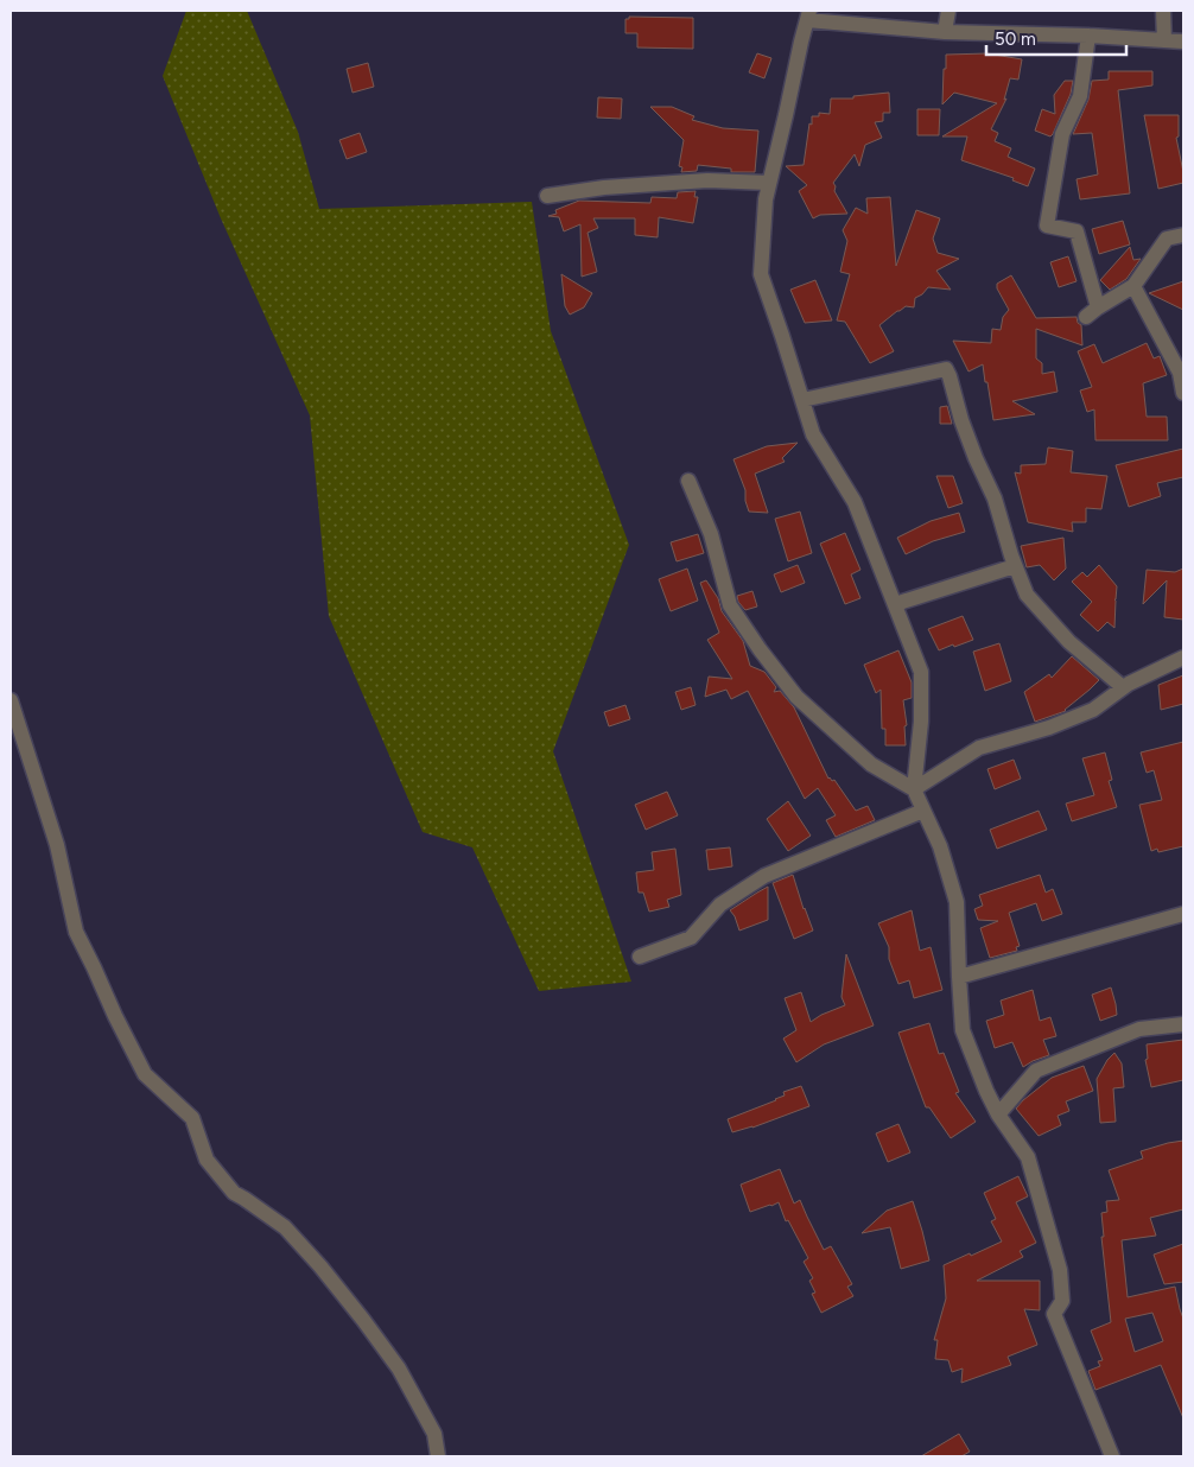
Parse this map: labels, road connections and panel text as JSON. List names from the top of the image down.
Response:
{
  "scale_bar": "50 m"
}
